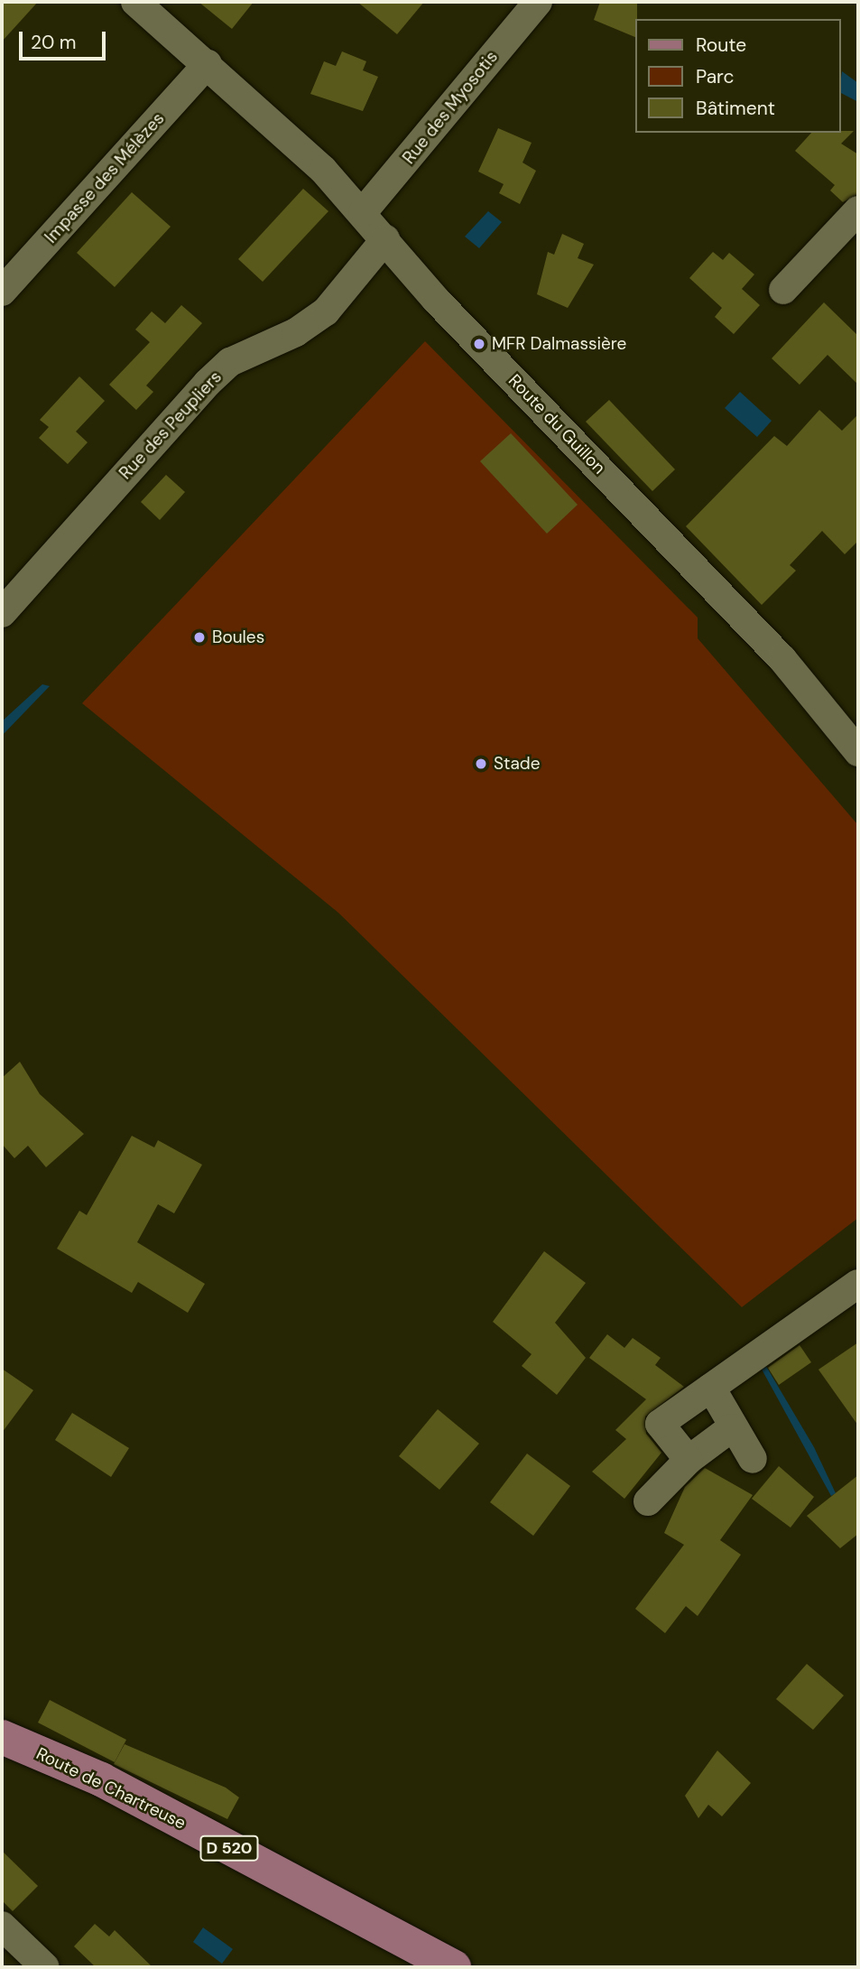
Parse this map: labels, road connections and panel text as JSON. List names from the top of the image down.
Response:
{
  "streets": {
    "main road": ["Route de Chartreuse", "D 520"],
    "street": [
      "Rue des Myosotis",
      "Impasse des Mélèzes",
      "Route du Guillon",
      "Rue des Peupliers"
    ]
  },
  "crossings": [
    ["Rue des Myosotis", "Route du Guillon"],
    ["Impasse des Mélèzes", "Route du Guillon"],
    ["Route du Guillon", "Rue des Peupliers"]
  ],
  "places": ["MFR Dalmassière", "Boules", "Stade"],
  "legend": ["Route", "Parc", "Bâtiment"],
  "scale_bar": "20 m"
}
